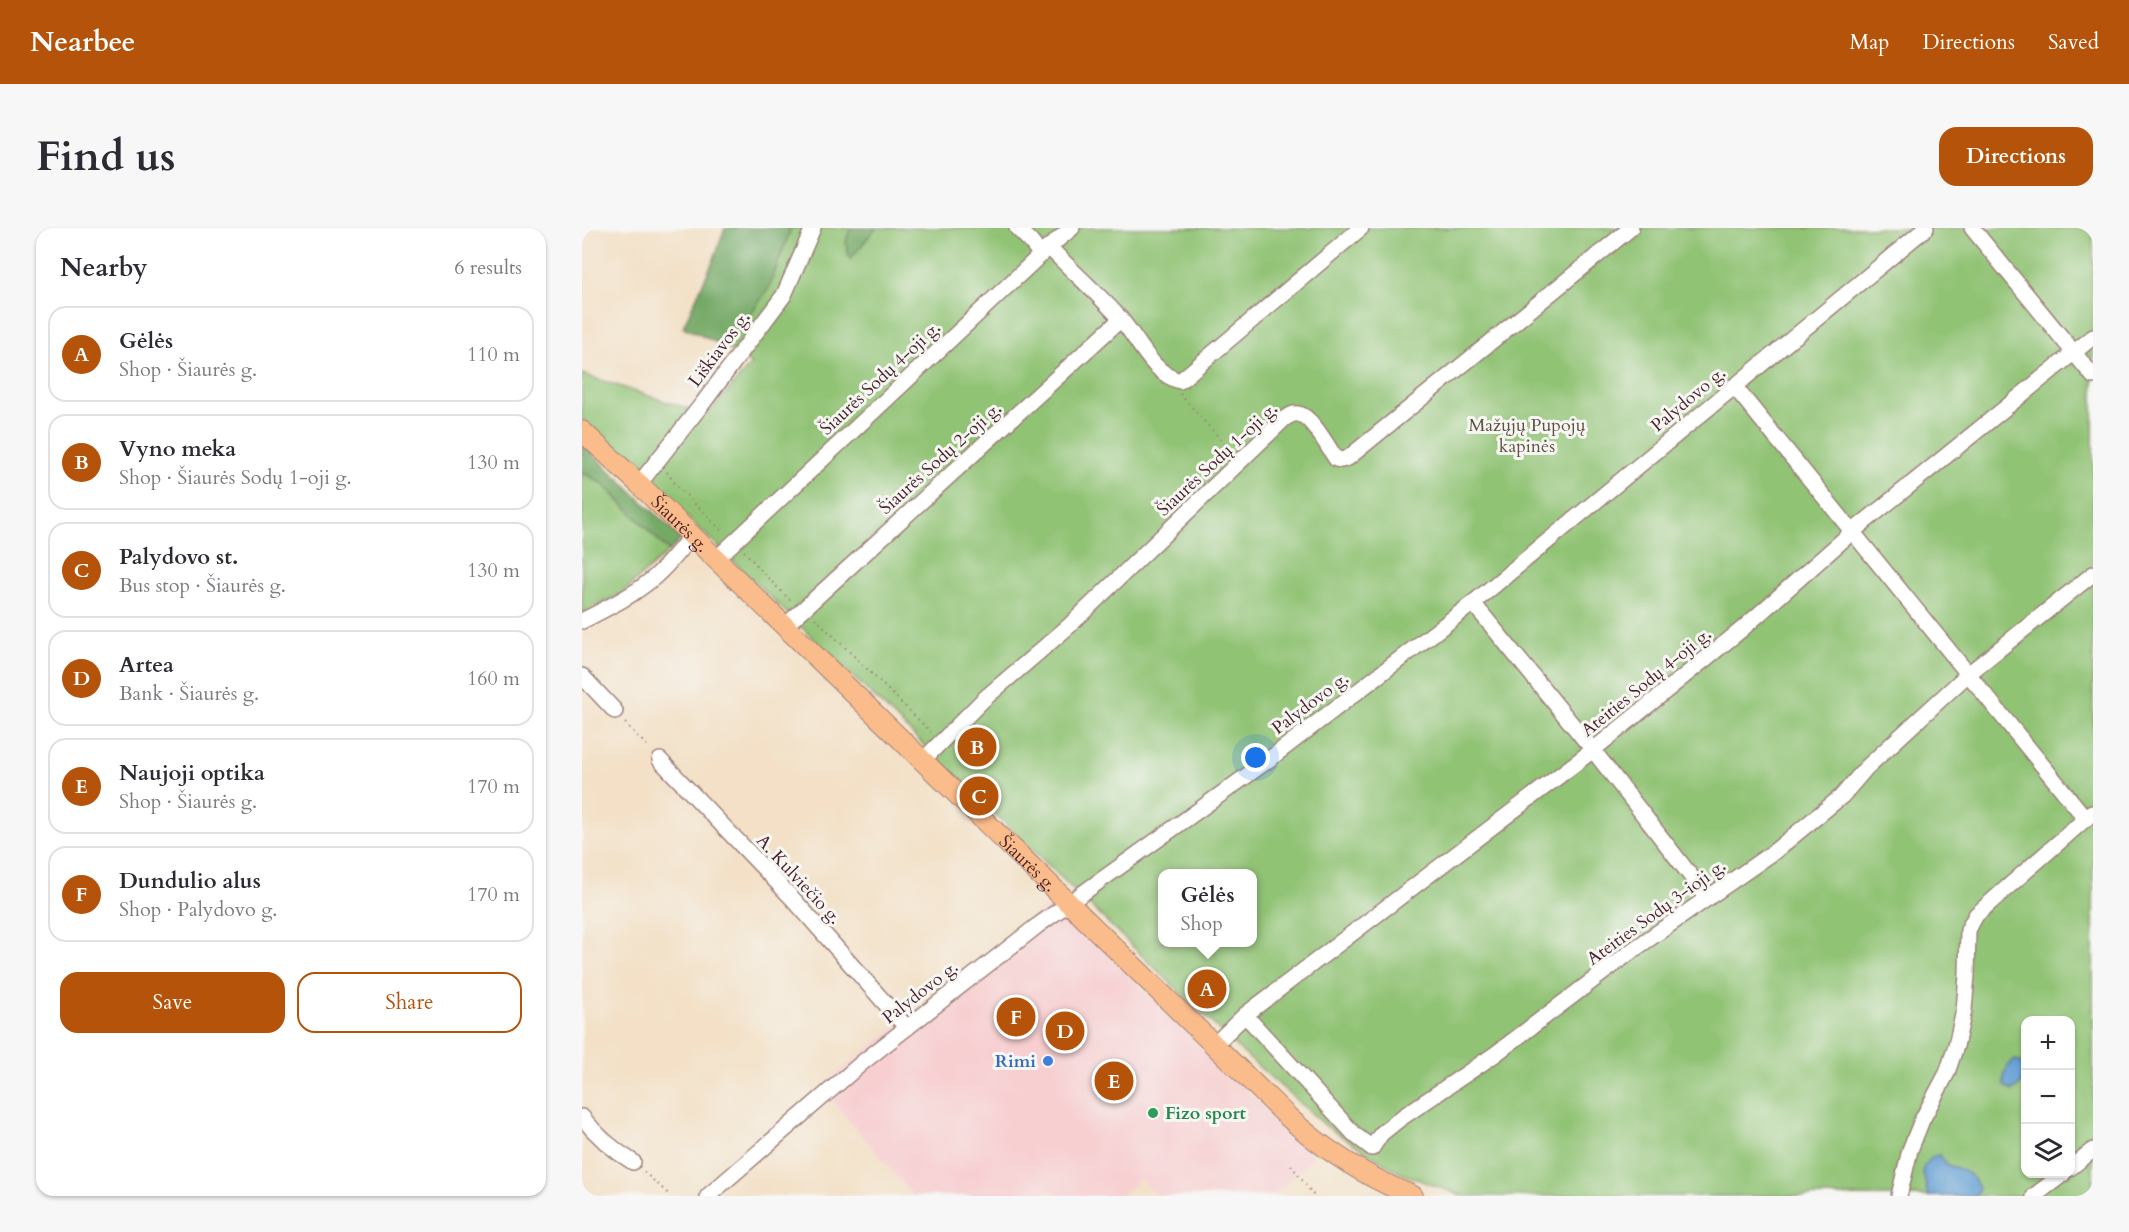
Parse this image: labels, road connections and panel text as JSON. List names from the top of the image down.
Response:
{
  "streets": {
    "main road": ["Šiaurės g."],
    "street": [
      "Liškiavos g.",
      "Šiaurės Sodų 4-oji g.",
      "Palydovo g.",
      "Šiaurės Sodų 2-oji g.",
      "Šiaurės Sodų 1-oji g.",
      "Ateities Sodų 4-oji g.",
      "A. Kulviečio g.",
      "Ateities Sodų 3-ioji g."
    ]
  },
  "crossings": [
    ["Liškiavos g.", "Šiaurės g."],
    ["Šiaurės Sodų 4-oji g.", "Šiaurės g."],
    ["Palydovo g.", "Šiaurės g."],
    ["Palydovo g.", "A. Kulviečio g."],
    ["Šiaurės Sodų 2-oji g.", "Šiaurės g."],
    ["Šiaurės Sodų 1-oji g.", "Šiaurės g."],
    ["Šiaurės g.", "Ateities Sodų 4-oji g."],
    ["Šiaurės g.", "Ateities Sodų 3-ioji g."]
  ],
  "parks": ["Mažųjų Pupojų kapinės"],
  "places": ["Rimi", "Fizo sport"],
  "page": {
    "header": "Nearbee",
    "nav": ["Map", "Directions", "Saved"],
    "buttons": [
      "Directions",
      ["Save", "Share"]
    ],
    "title": "Find us",
    "heading": ["Nearby", "6 results"],
    "list": [
      {
        "mark": "A",
        "name": "Gėlės",
        "note": "Shop · Šiaurės g.",
        "value": "110 m"
      },
      {
        "mark": "B",
        "name": "Vyno meka",
        "note": "Shop · Šiaurės Sodų 1-oji g.",
        "value": "130 m"
      },
      {
        "mark": "C",
        "name": "Palydovo st.",
        "note": "Bus stop · Šiaurės g.",
        "value": "130 m"
      },
      {
        "mark": "D",
        "name": "Artea",
        "note": "Bank · Šiaurės g.",
        "value": "160 m"
      },
      {
        "mark": "E",
        "name": "Naujoji optika",
        "note": "Shop · Šiaurės g.",
        "value": "170 m"
      },
      {
        "mark": "F",
        "name": "Dundulio alus",
        "note": "Shop · Palydovo g.",
        "value": "170 m"
      }
    ],
    "pins": [
      "B",
      "C",
      "A",
      "F",
      "D",
      "E"
    ],
    "popup": ["Gėlės", "Shop"],
    "map_buttons": ["+", "−"]
  }
}
